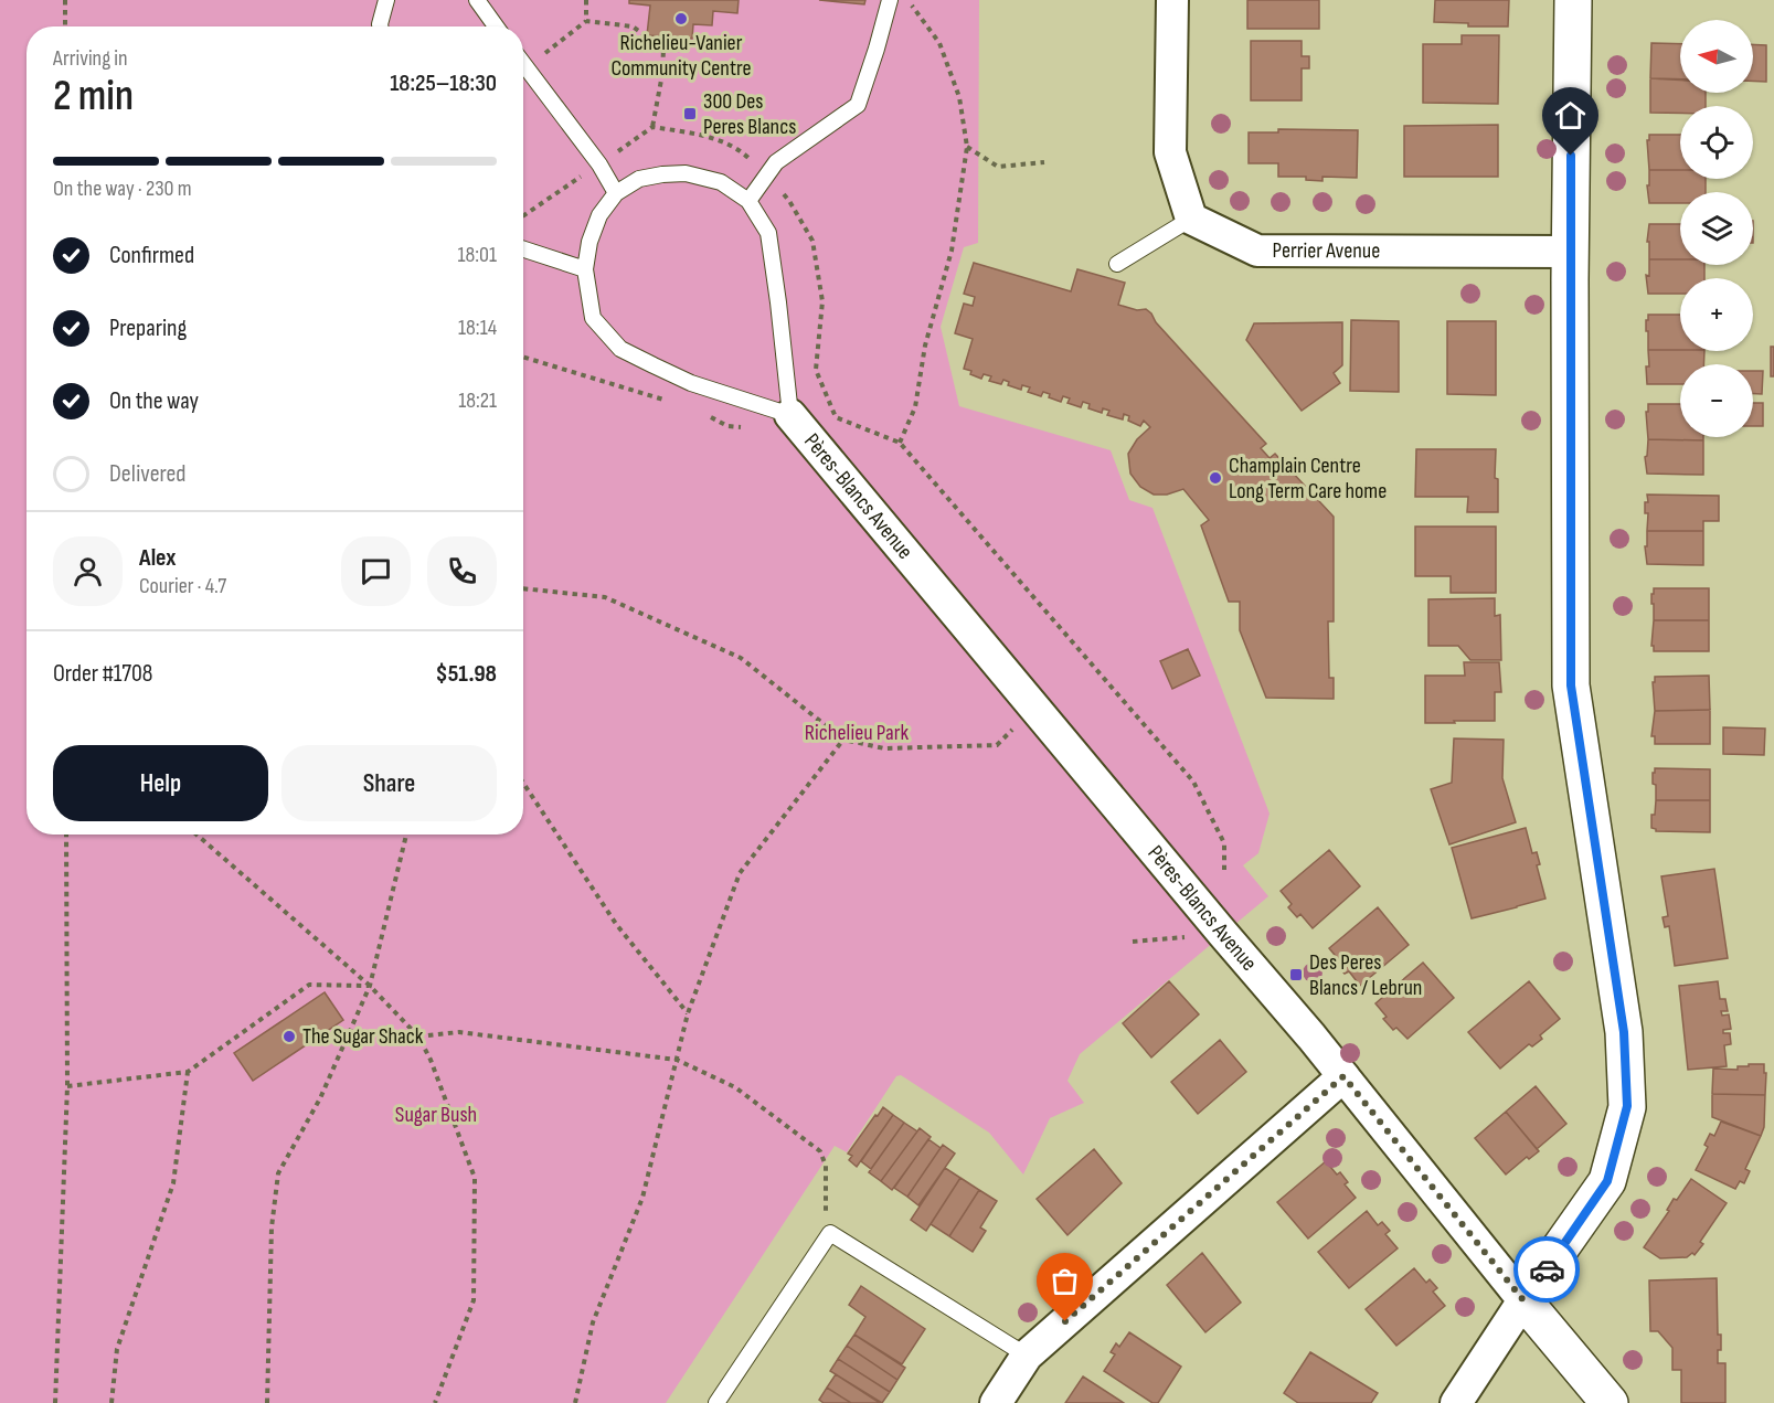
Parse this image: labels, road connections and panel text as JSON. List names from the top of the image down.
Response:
{
  "streets": {
    "street": ["Perrier Avenue", "Pères-Blancs Avenue"]
  },
  "parks": ["Richelieu Park", "Sugar Bush"],
  "places": {
    "other": ["Richelieu-Vanier Community Centre", "Champlain Centre Long Term Care home", "The Sugar Shack"],
    "transit": ["300 Des Peres Blancs", "Des Peres Blancs / Lebrun"]
  },
  "north": "left",
  "page": {
    "map_buttons": ["+", "−"],
    "heading": ["2 min", "Arriving in", "18:25–18:30"],
    "panel": [
      "Alex",
      "Courier · 4.7",
      "Order #1708",
      "$51.98"
    ],
    "bar": "On the way · 230 m",
    "list": [
      ["Confirmed", "18:01"],
      ["Preparing", "18:14"],
      ["On the way", "18:21"],
      "Delivered"
    ],
    "buttons": ["Help", "Share"]
  }
}
